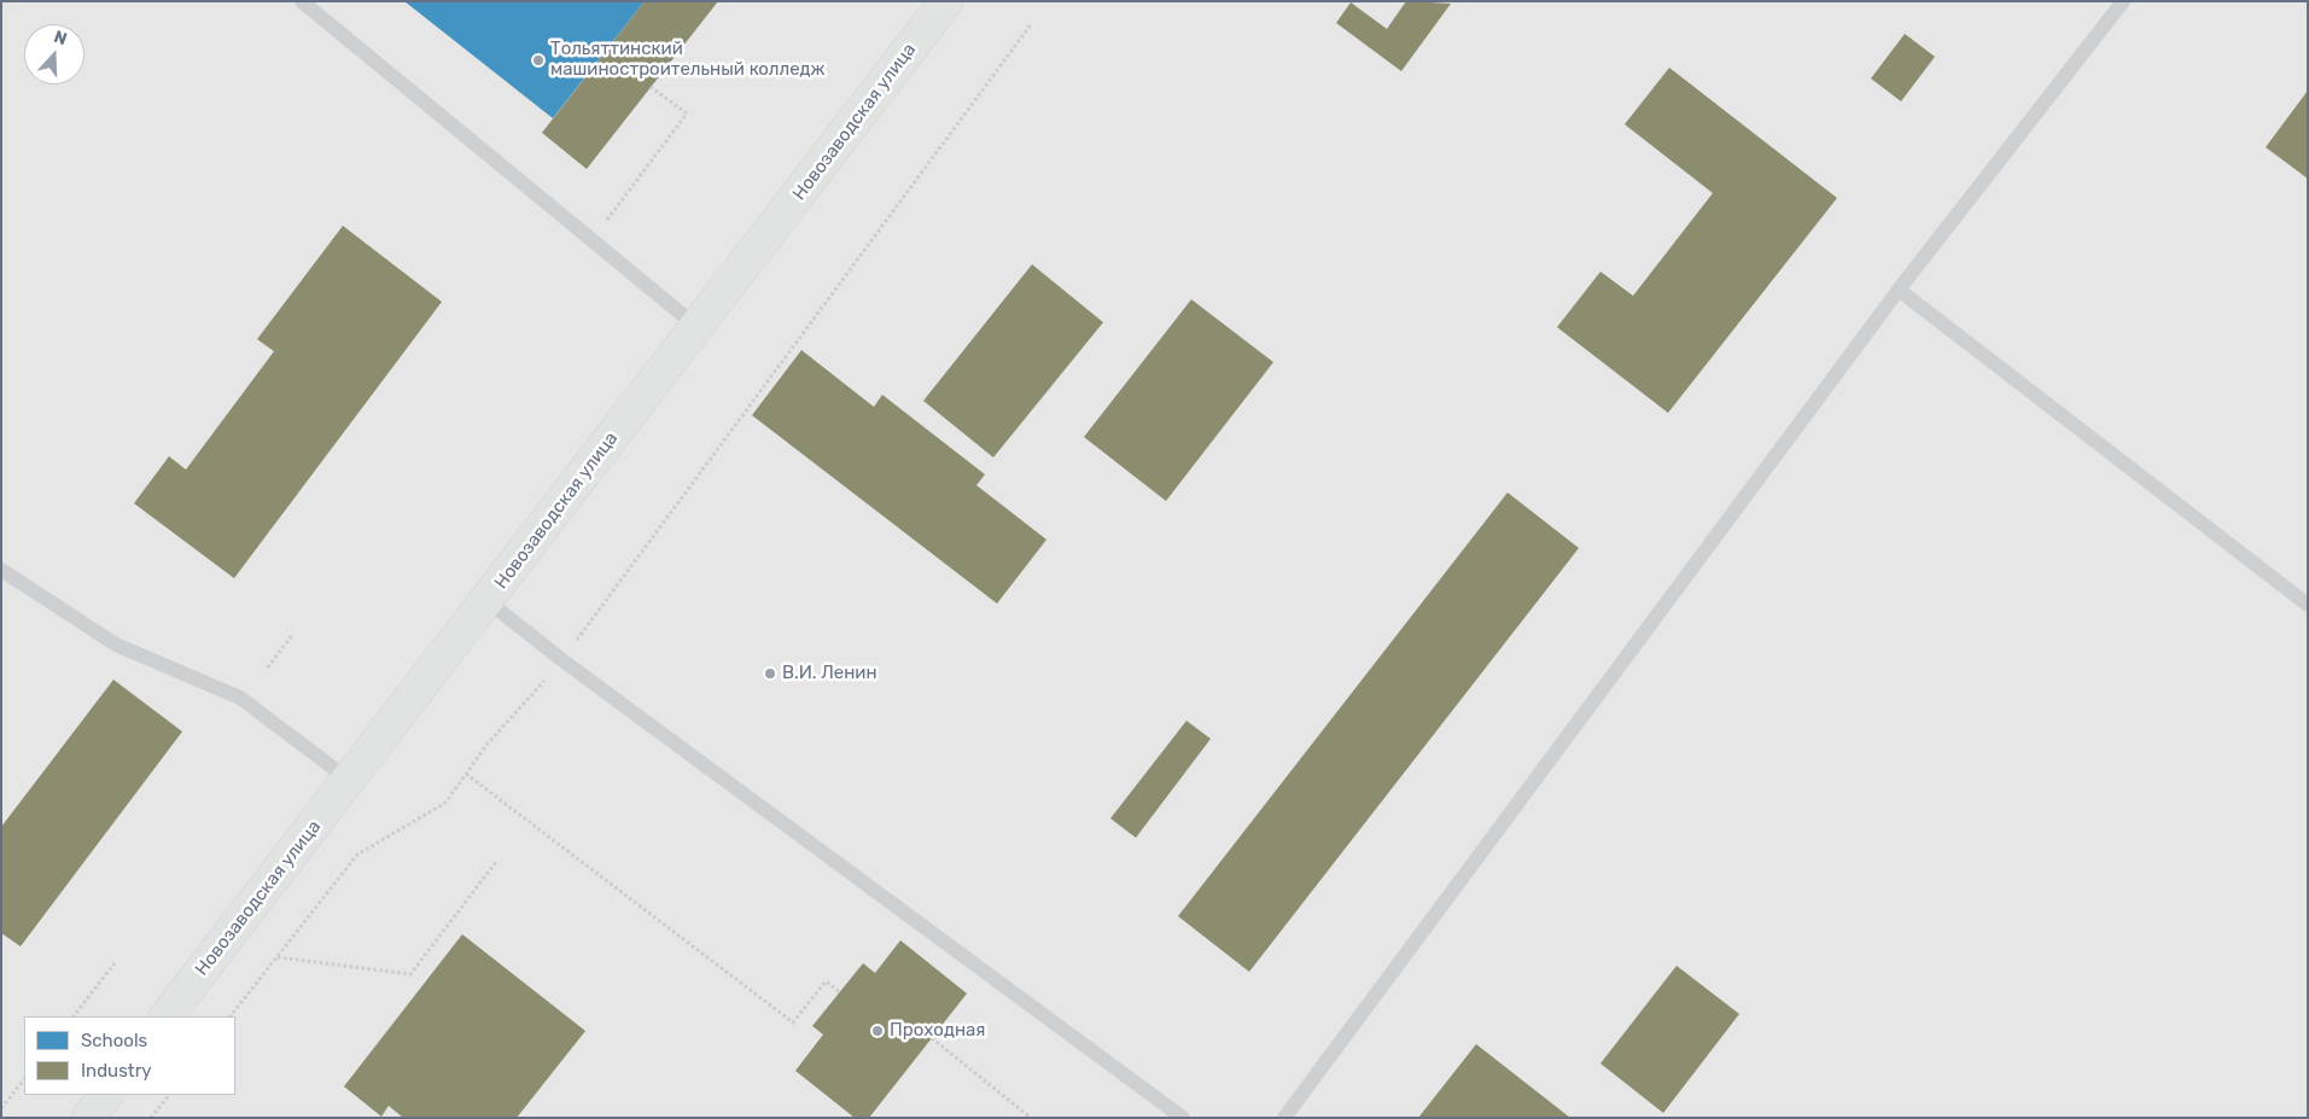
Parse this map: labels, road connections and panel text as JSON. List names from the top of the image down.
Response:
{
  "streets": {
    "main road": ["Новозаводская улица"]
  },
  "places": ["Тольяттинский машиностроительный колледж", "В.И. Ленин", "Проходная"],
  "legend": ["Schools", "Industry"],
  "north": "top"
}
